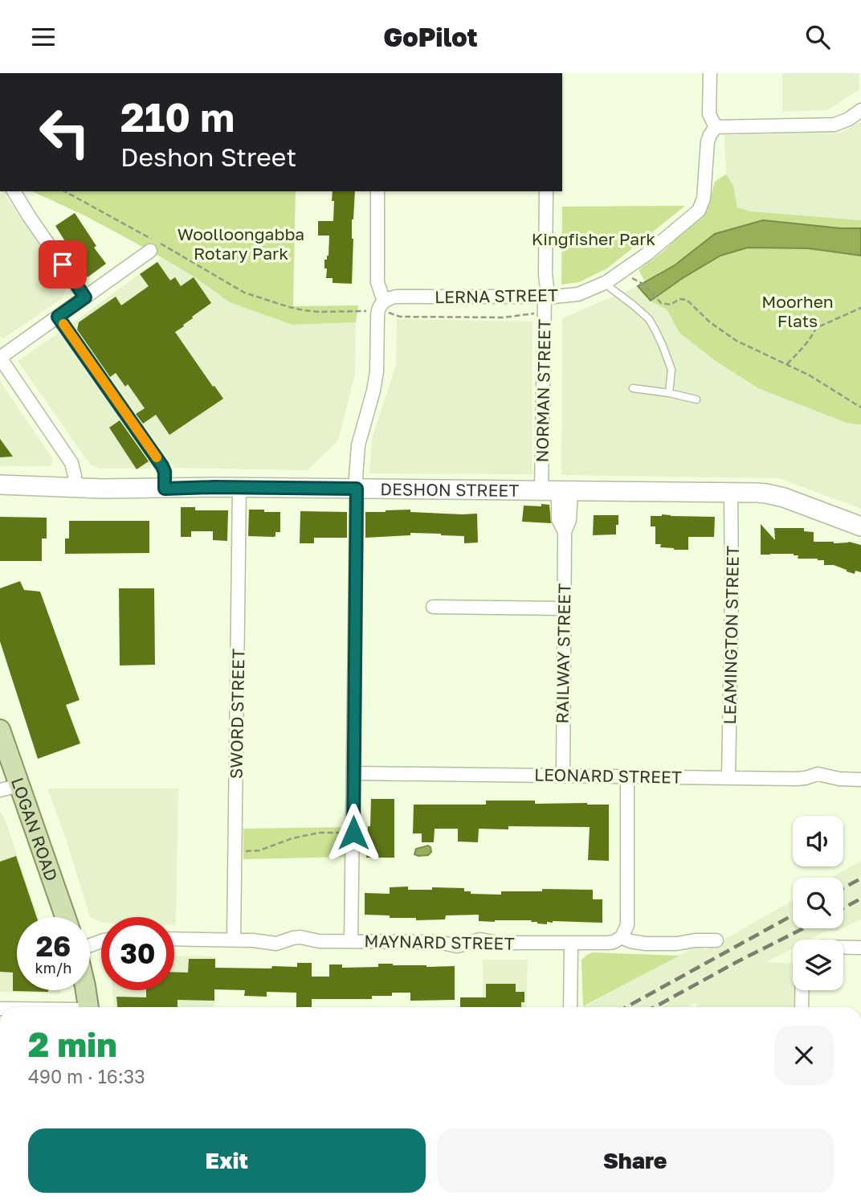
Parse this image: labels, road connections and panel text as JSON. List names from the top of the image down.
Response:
{
  "streets": {
    "main road": ["LOGAN ROAD"],
    "street": [
      "LERNA STREET",
      "NORMAN STREET",
      "DESHON STREET",
      "LEAMINGTON STREET",
      "RAILWAY STREET",
      "SWORD STREET",
      "LEONARD STREET",
      "MAYNARD STREET"
    ]
  },
  "crossings": [
    ["LERNA STREET", "NORMAN STREET"],
    ["NORMAN STREET", "DESHON STREET"],
    ["NORMAN STREET", "RAILWAY STREET"],
    ["DESHON STREET", "LEAMINGTON STREET"],
    ["DESHON STREET", "RAILWAY STREET"],
    ["DESHON STREET", "SWORD STREET"],
    ["LEAMINGTON STREET", "LEONARD STREET"],
    ["RAILWAY STREET", "LEONARD STREET"],
    ["SWORD STREET", "MAYNARD STREET"]
  ],
  "parks": ["Woolloongabba Rotary Park", "Kingfisher Park", "Moorhen Flats"],
  "page": {
    "header": "GoPilot",
    "turn": ["210 m", "Deshon Street"],
    "speed": "26 km/h",
    "limit": "30",
    "heading": ["2 min", "490 m · 16:33"],
    "buttons": ["Exit", "Share"]
  }
}
